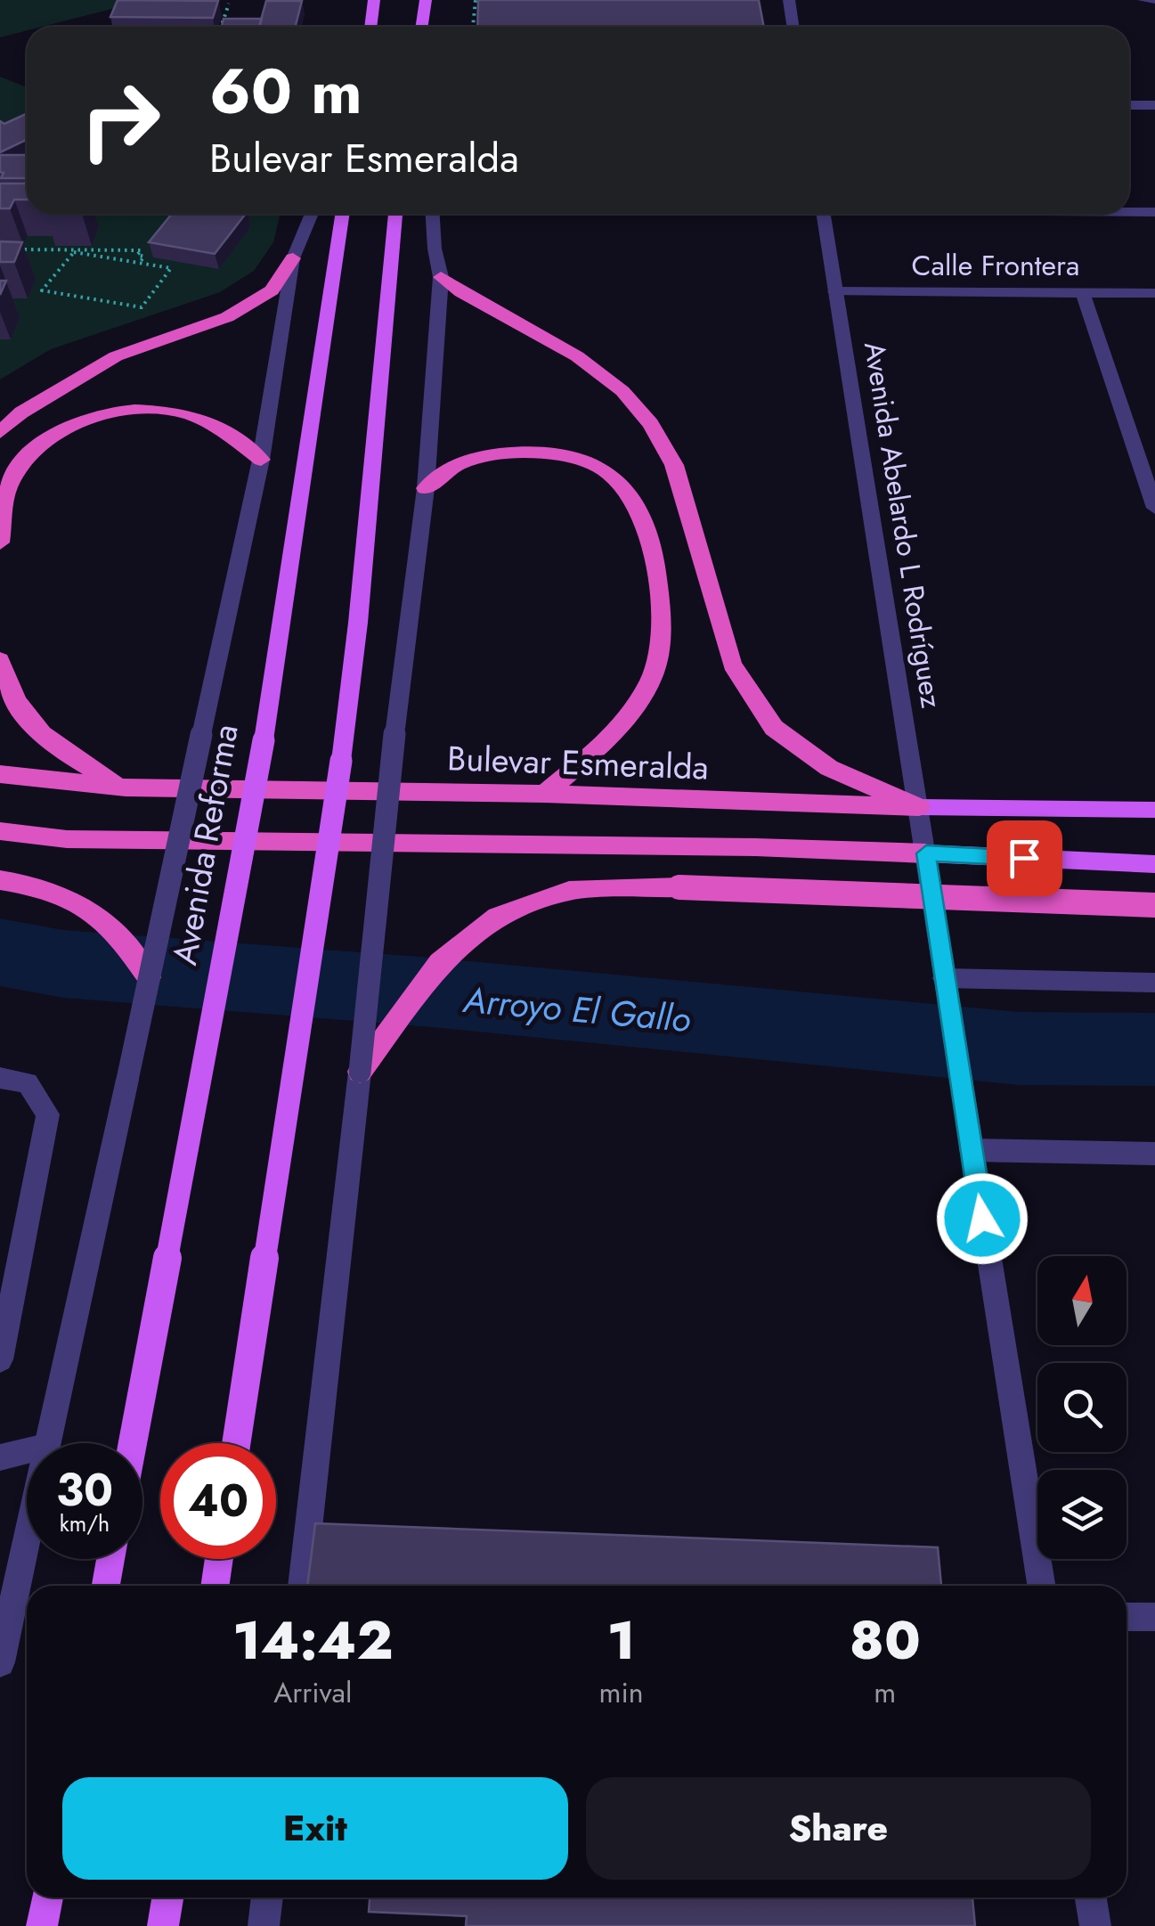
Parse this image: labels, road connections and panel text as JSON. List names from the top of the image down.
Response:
{
  "streets": {
    "highway": ["Bulevar Esmeralda"],
    "main road": ["Avenida Reforma"],
    "street": ["Calle Frontera", "Avenida Abelardo L Rodríguez"]
  },
  "crossings": [
    ["Calle Frontera", "Avenida Abelardo L Rodríguez"],
    ["Avenida Abelardo L Rodríguez", "Bulevar Esmeralda"]
  ],
  "water": ["Arroyo El Gallo"],
  "north": "top",
  "page": {
    "turn": ["60 m", "Bulevar Esmeralda"],
    "speed": "30 km/h",
    "limit": "40",
    "eta": [
      "14:42",
      "Arrival",
      "1",
      "min",
      "80",
      "m"
    ],
    "buttons": ["Exit", "Share"]
  }
}
